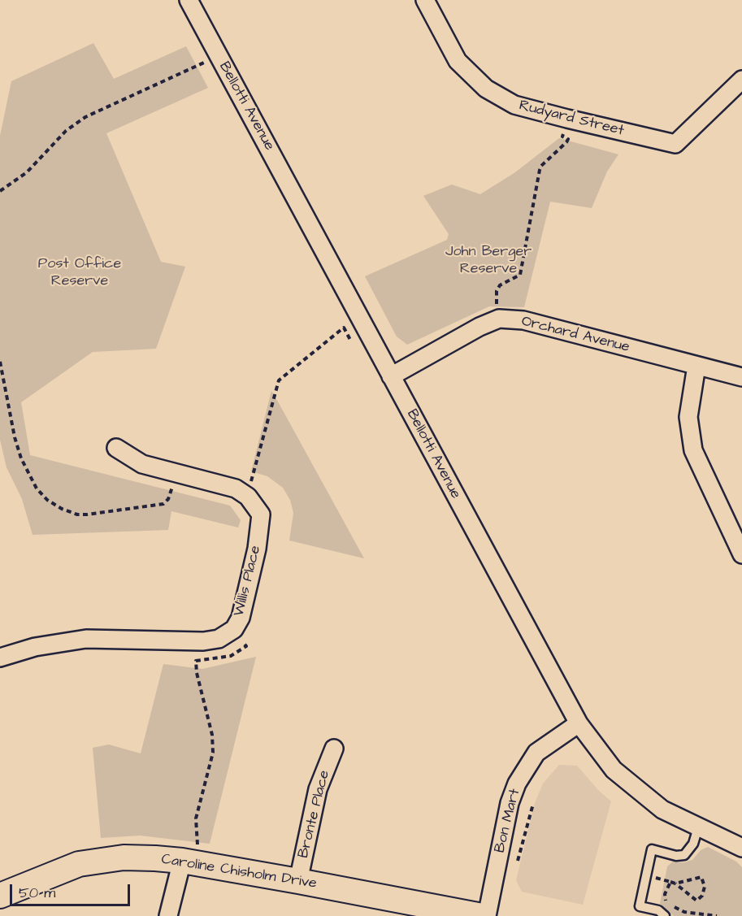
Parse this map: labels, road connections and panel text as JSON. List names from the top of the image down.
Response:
{
  "streets": {
    "main road": ["Caroline Chisholm Drive"],
    "street": [
      "Bellotti Avenue",
      "Rudyard Street",
      "Orchard Avenue",
      "Willis Place",
      "Bronte Place",
      "Bon Mart"
    ]
  },
  "crossings": [
    ["Bellotti Avenue", "Orchard Avenue"],
    ["Bellotti Avenue", "Bon Mart"],
    ["Bronte Place", "Caroline Chisholm Drive"]
  ],
  "parks": ["John Berger Reserve", "Post Office Reserve"],
  "scale_bar": "50 m"
}
